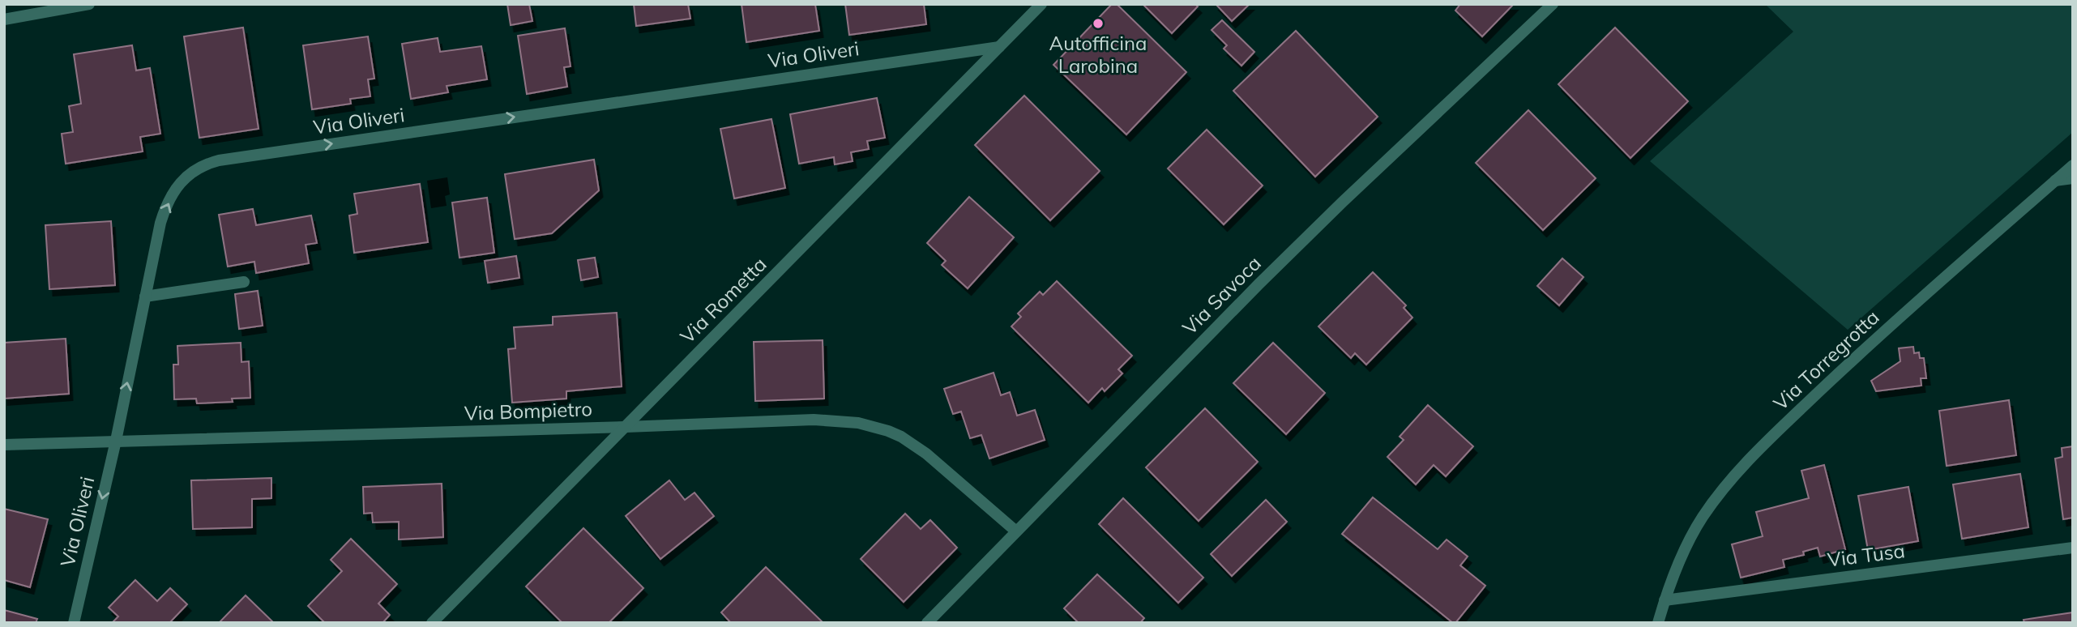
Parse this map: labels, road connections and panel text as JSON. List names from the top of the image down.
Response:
{
  "streets": {
    "street": [
      "Via Oliveri",
      "Via Savoca",
      "Via Rometta",
      "Via Torregrotta",
      "Via Bompietro",
      "Via Tusa"
    ]
  },
  "crossings": [
    ["Via Oliveri", "Via Rometta"],
    ["Via Oliveri", "Via Bompietro"],
    ["Via Savoca", "Via Bompietro"],
    ["Via Rometta", "Via Bompietro"],
    ["Via Torregrotta", "Via Tusa"]
  ],
  "places": ["Autofficina Larobina"]
}
